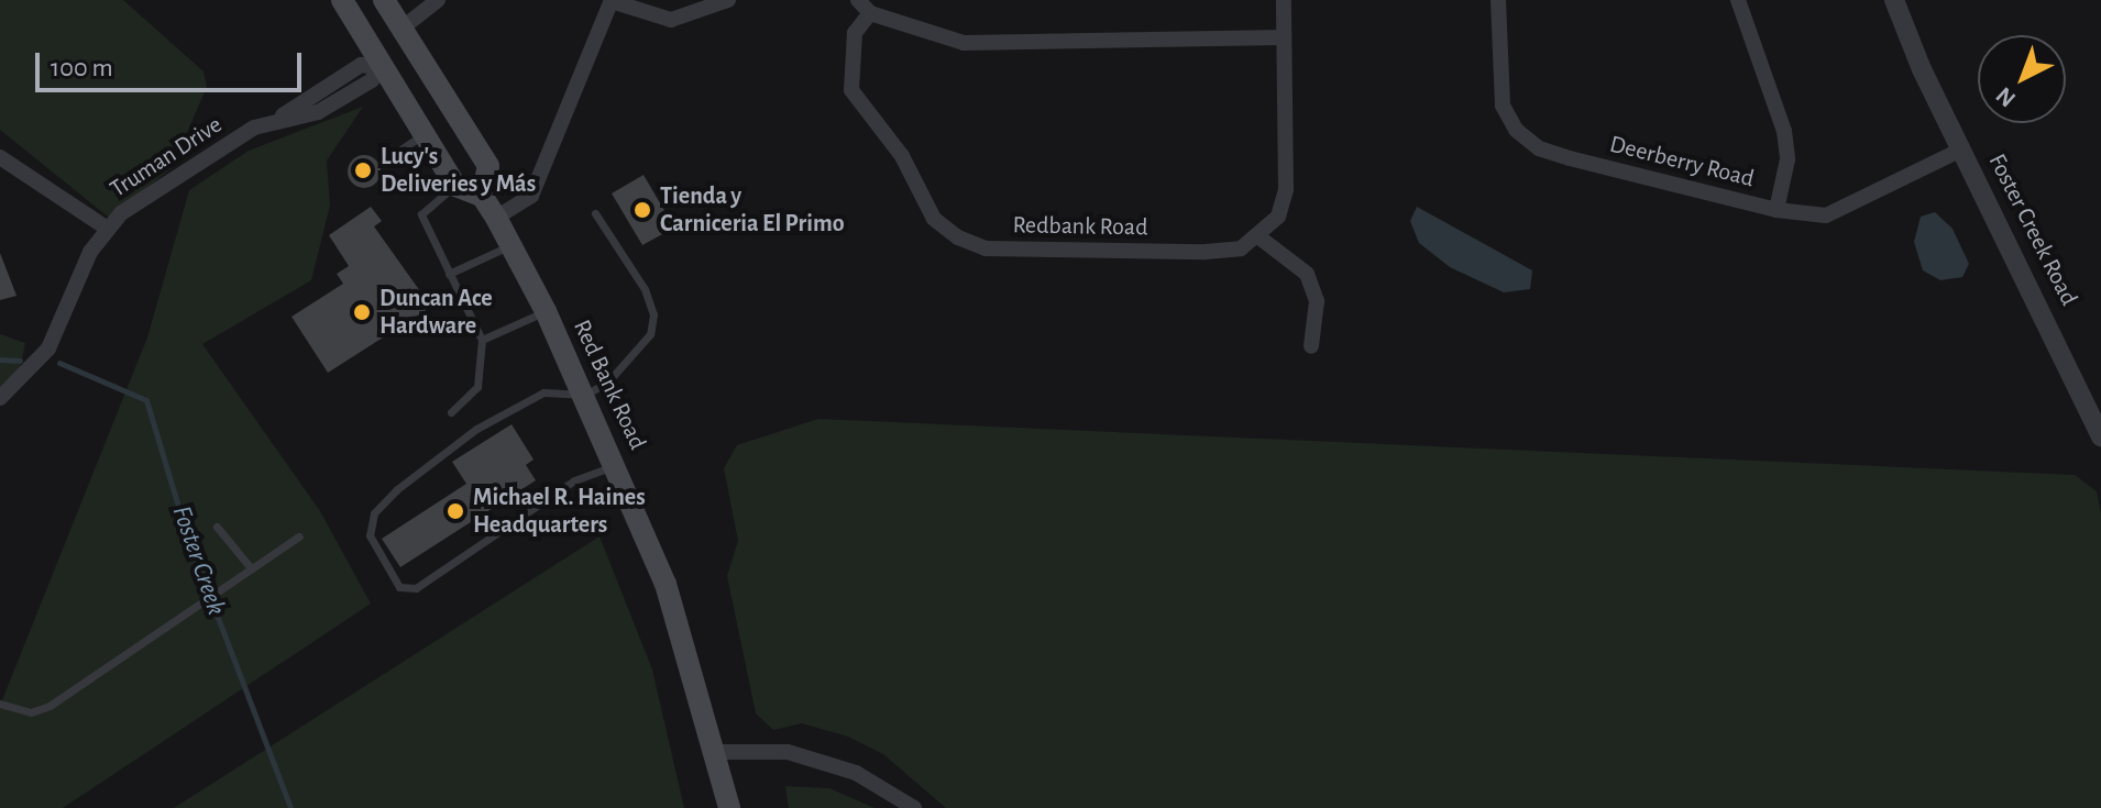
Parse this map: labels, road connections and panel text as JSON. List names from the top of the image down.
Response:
{
  "streets": {
    "main road": ["Red Bank Road"],
    "street": [
      "Truman Drive",
      "Deerberry Road",
      "Redbank Road",
      "Foster Creek Road"
    ]
  },
  "crossings": [
    ["Deerberry Road", "Foster Creek Road"]
  ],
  "water": ["Foster Creek"],
  "places": [
    "Lucy's Deliveries y Más",
    "Tienda y Carniceria El Primo",
    "Duncan Ace Hardware",
    "Michael R. Haines Headquarters"
  ],
  "scale_bar": "100 m",
  "north": "bottom left"
}
